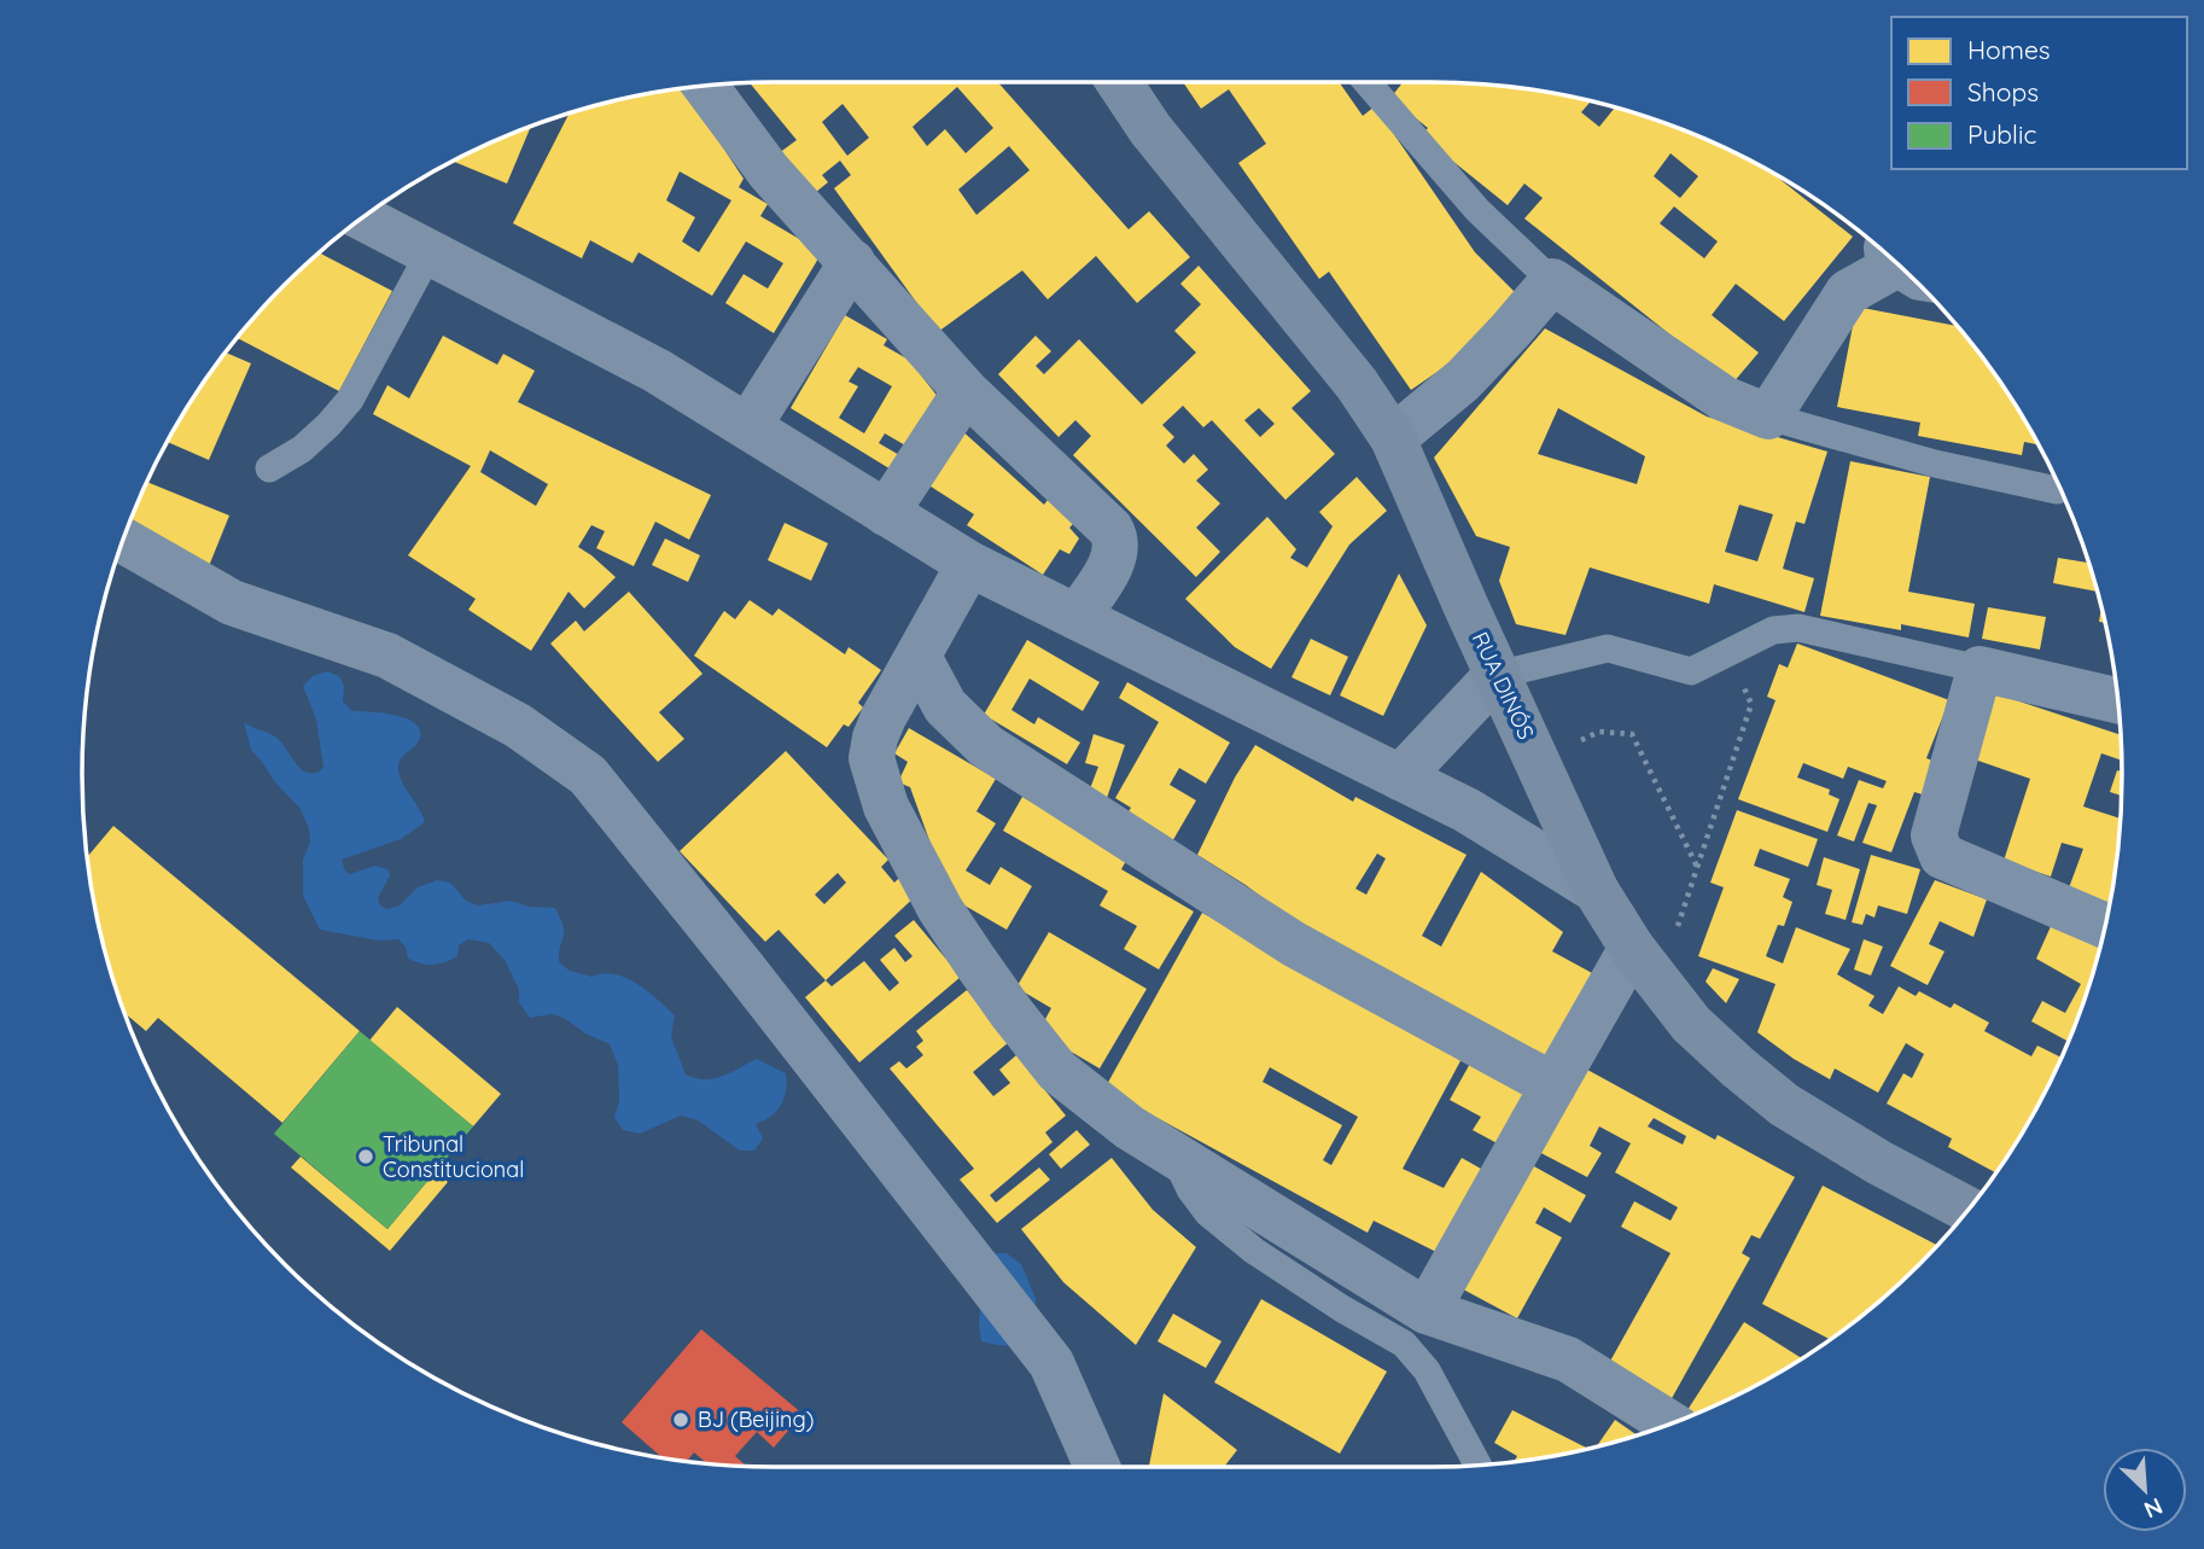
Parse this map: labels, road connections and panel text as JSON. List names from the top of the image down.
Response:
{
  "streets": {
    "street": ["RUA DINÓS"]
  },
  "places": ["Tribunal Constitucional", "BJ (Beijing)"],
  "legend": ["Homes", "Shops", "Public"],
  "north": "bottom right"
}
